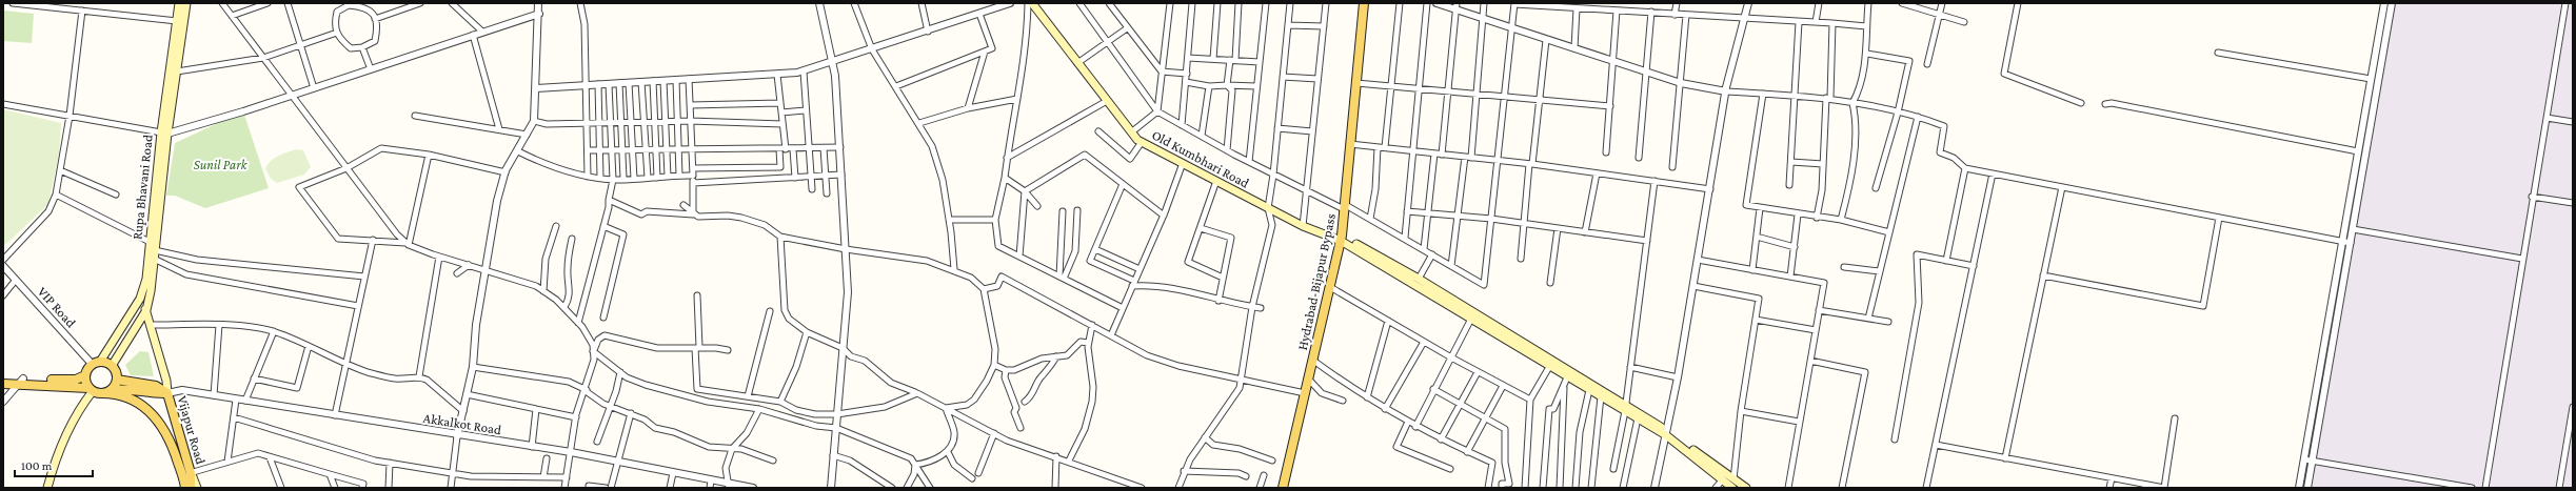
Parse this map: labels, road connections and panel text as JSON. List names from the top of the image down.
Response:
{
  "streets": {
    "main road": [
      "Old Kumbhari Road",
      "Rupa Bhavani Road",
      "Hydrabad-Bijapur Bypass",
      "Vijapur Road"
    ],
    "street": ["VIP Road", "Akkalkot Road"]
  },
  "crossings": [
    ["Old Kumbhari Road", "Hydrabad-Bijapur Bypass"],
    ["Rupa Bhavani Road", "VIP Road"],
    ["Rupa Bhavani Road", "Vijapur Road"],
    ["VIP Road", "Vijapur Road"],
    ["Akkalkot Road", "Vijapur Road"]
  ],
  "parks": ["Sunil Park"],
  "scale_bar": "100 m"
}
